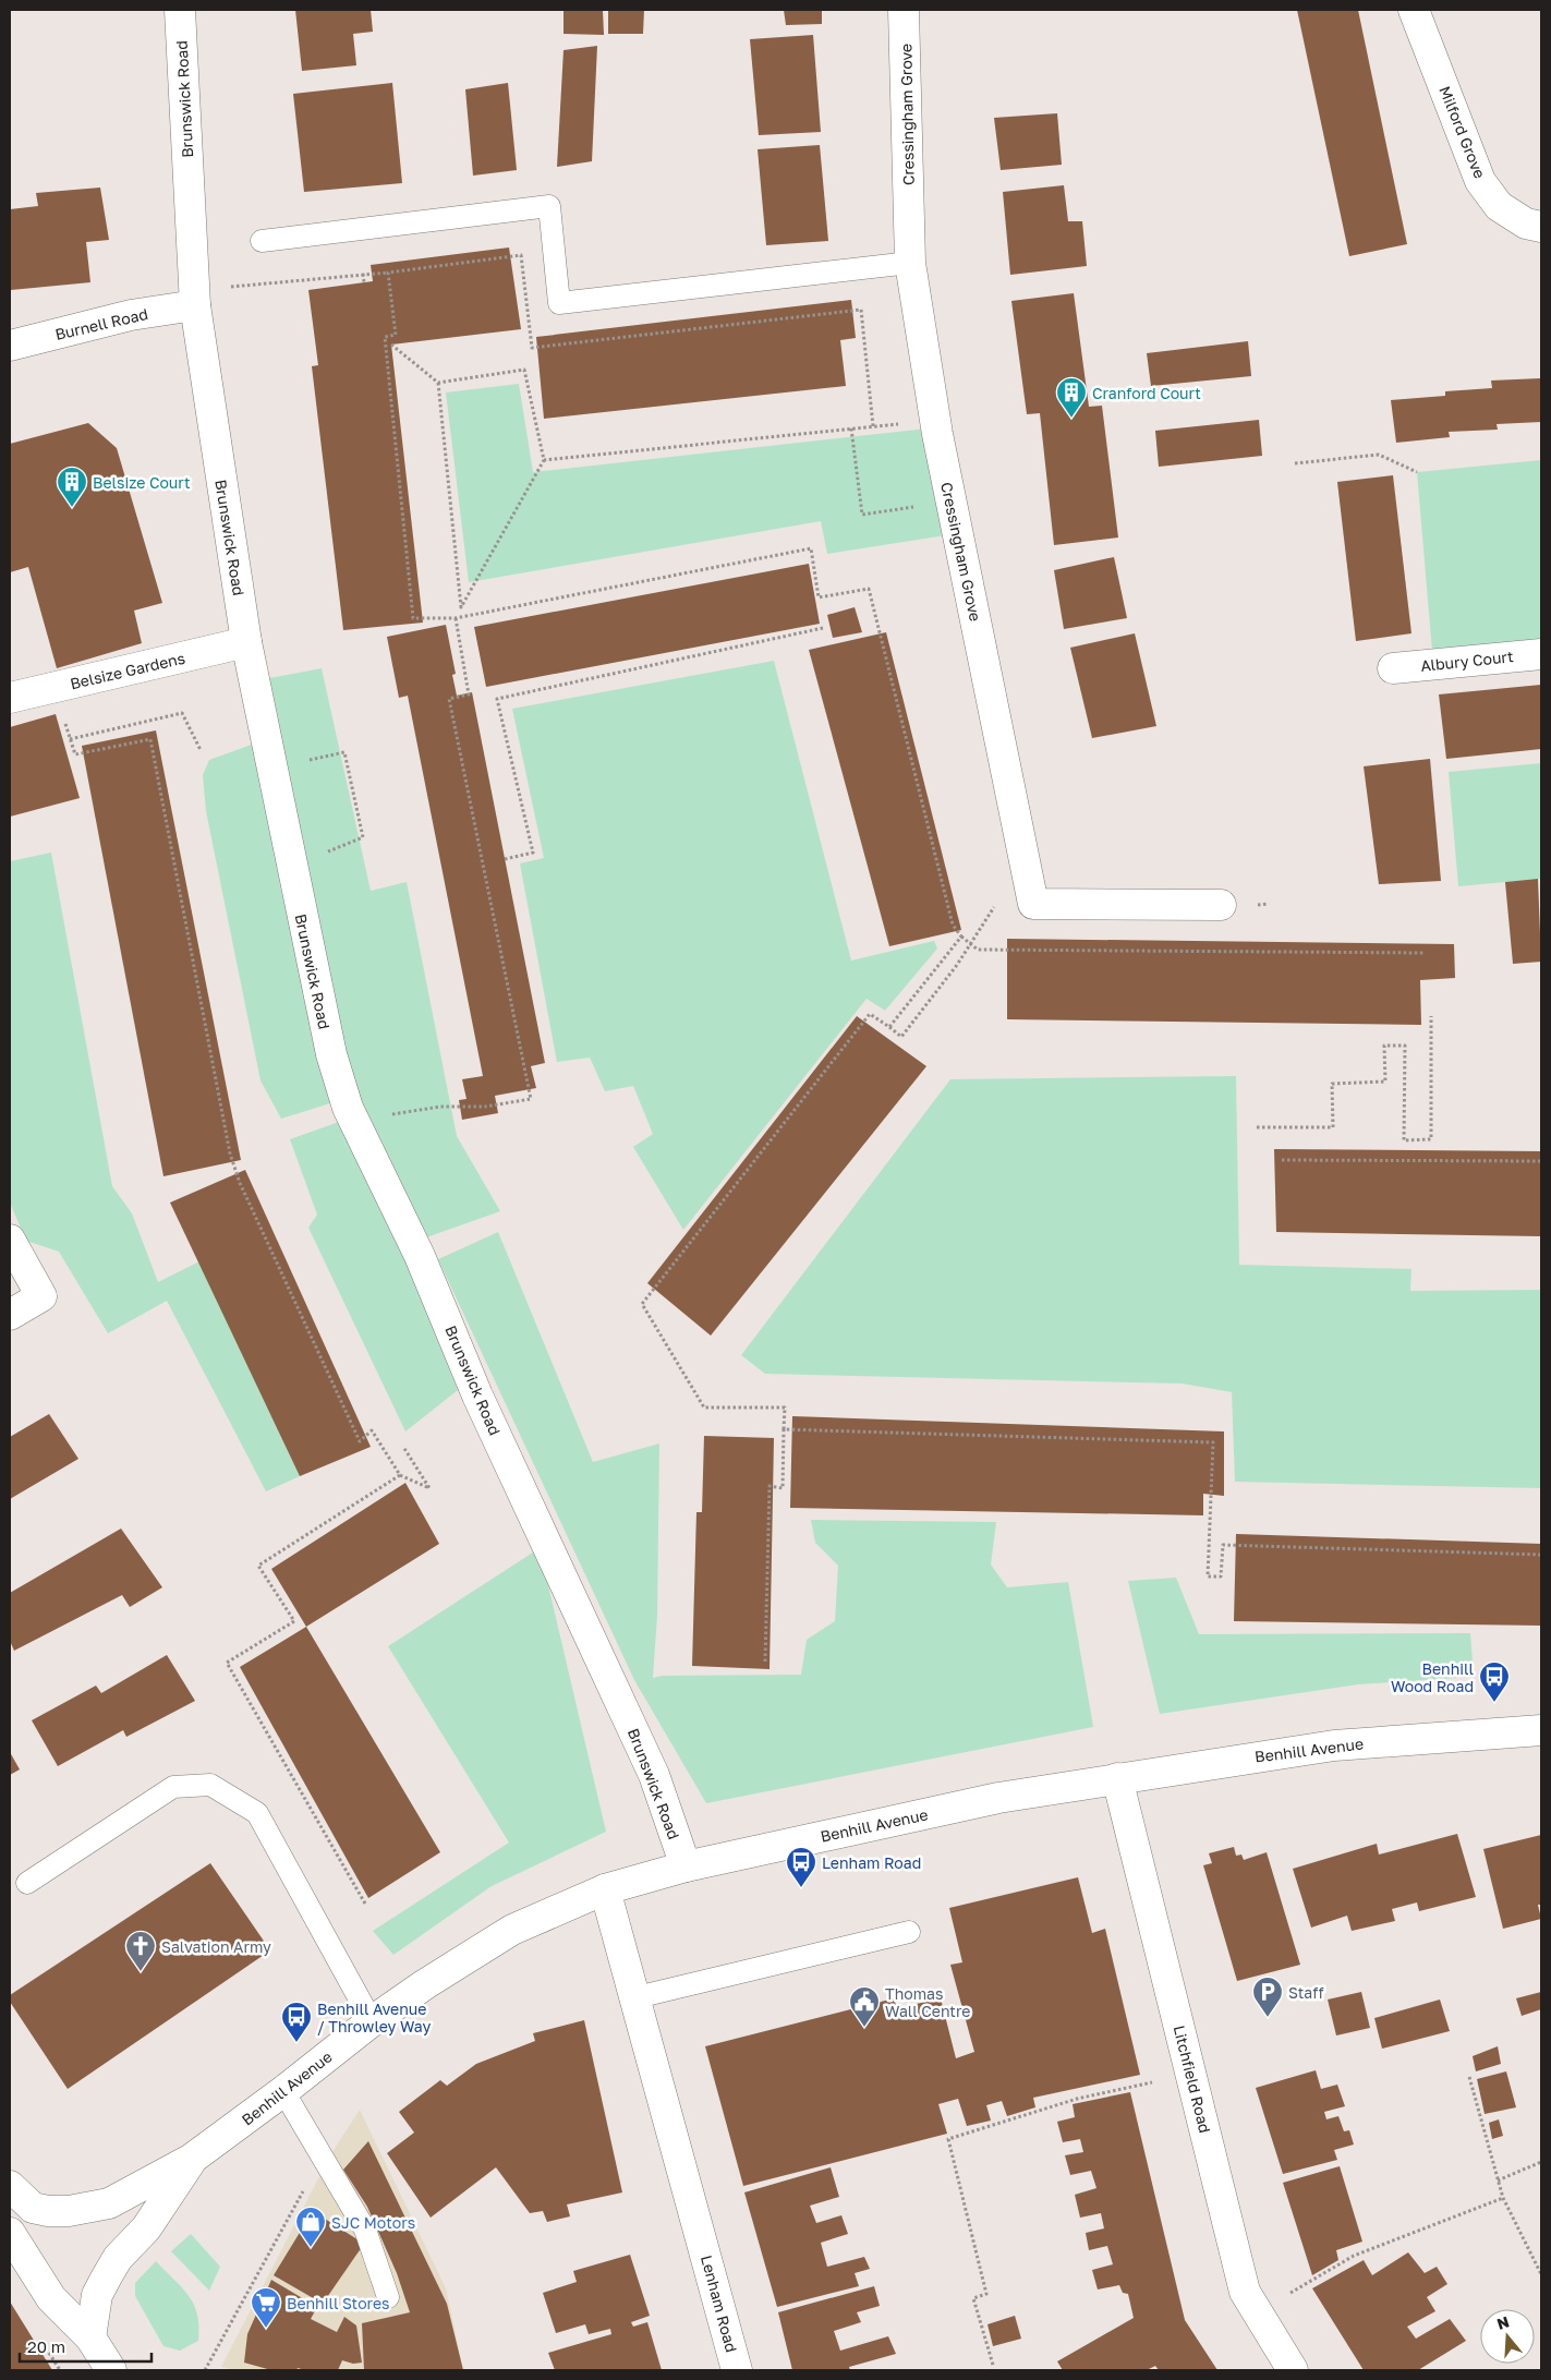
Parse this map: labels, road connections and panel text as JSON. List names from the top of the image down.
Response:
{
  "streets": {
    "street": [
      "Brunswick Road",
      "Cressingham Grove",
      "Milford Grove",
      "Burnell Road",
      "Albury Court",
      "Belsize Gardens",
      "Benhill Avenue",
      "Litchfield Road",
      "Lenham Road"
    ]
  },
  "crossings": [
    ["Brunswick Road", "Burnell Road"],
    ["Brunswick Road", "Belsize Gardens"],
    ["Brunswick Road", "Benhill Avenue"],
    ["Benhill Avenue", "Litchfield Road"],
    ["Benhill Avenue", "Lenham Road"]
  ],
  "places": {
    "building": ["Cranford Court", "Belsize Court"],
    "bus stop": ["Benhill Wood Road", "Lenham Road", "Benhill Avenue / Throwley Way"],
    "church": ["Salvation Army"],
    "parking": ["Staff"],
    "public building": ["Thomas Wall Centre"],
    "shop": ["SJC Motors"],
    "supermarket": ["Benhill Stores"]
  },
  "scale_bar": "20 m",
  "north": "top"
}
